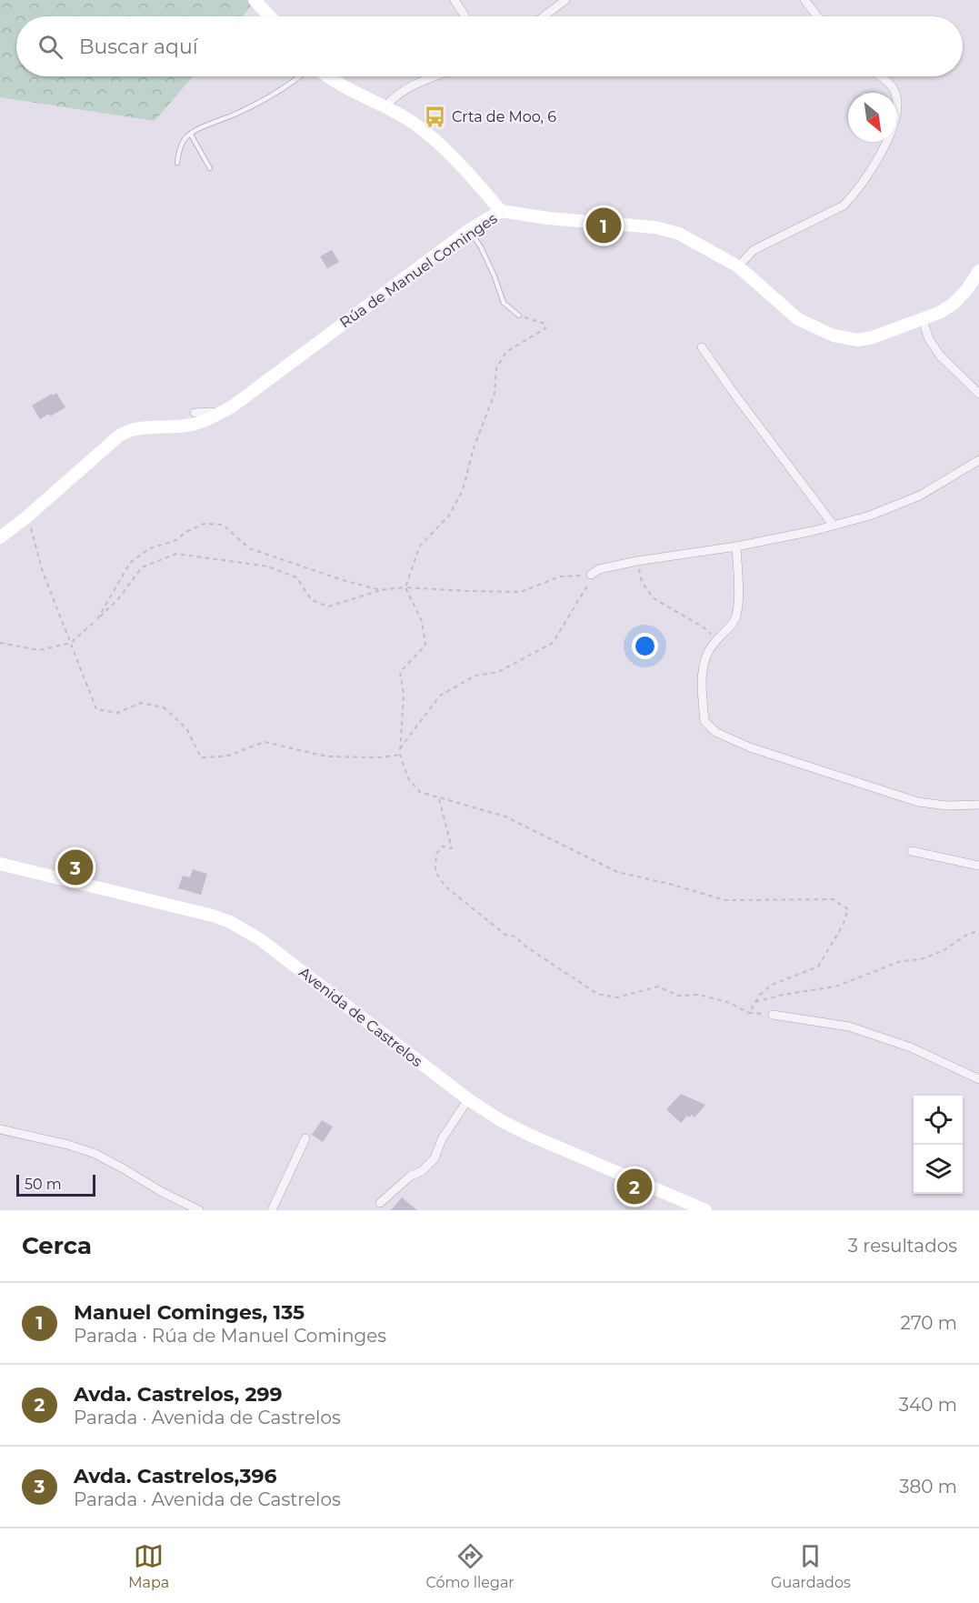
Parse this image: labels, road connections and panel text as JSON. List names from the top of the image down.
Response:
{
  "streets": {
    "street": ["Rúa de Manuel Cominges", "Avenida de Castrelos"]
  },
  "places": {
    "bus stop": ["Crta de Moo, 6"]
  },
  "scale_bar": "50 m",
  "north": "bottom right",
  "page": {
    "search": "Buscar aquí",
    "pins": ["1", "3", "2"],
    "scale": "50 m",
    "heading": ["Cerca", "3 resultados"],
    "list": [
      {
        "mark": "1",
        "name": "Manuel Cominges, 135",
        "note": "Parada · Rúa de Manuel Cominges",
        "value": "270 m"
      },
      {
        "mark": "2",
        "name": "Avda. Castrelos, 299",
        "note": "Parada · Avenida de Castrelos",
        "value": "340 m"
      },
      {
        "mark": "3",
        "name": "Avda. Castrelos,396",
        "note": "Parada · Avenida de Castrelos",
        "value": "380 m"
      }
    ],
    "nav": ["Mapa", "Cómo llegar", "Guardados"]
  }
}
